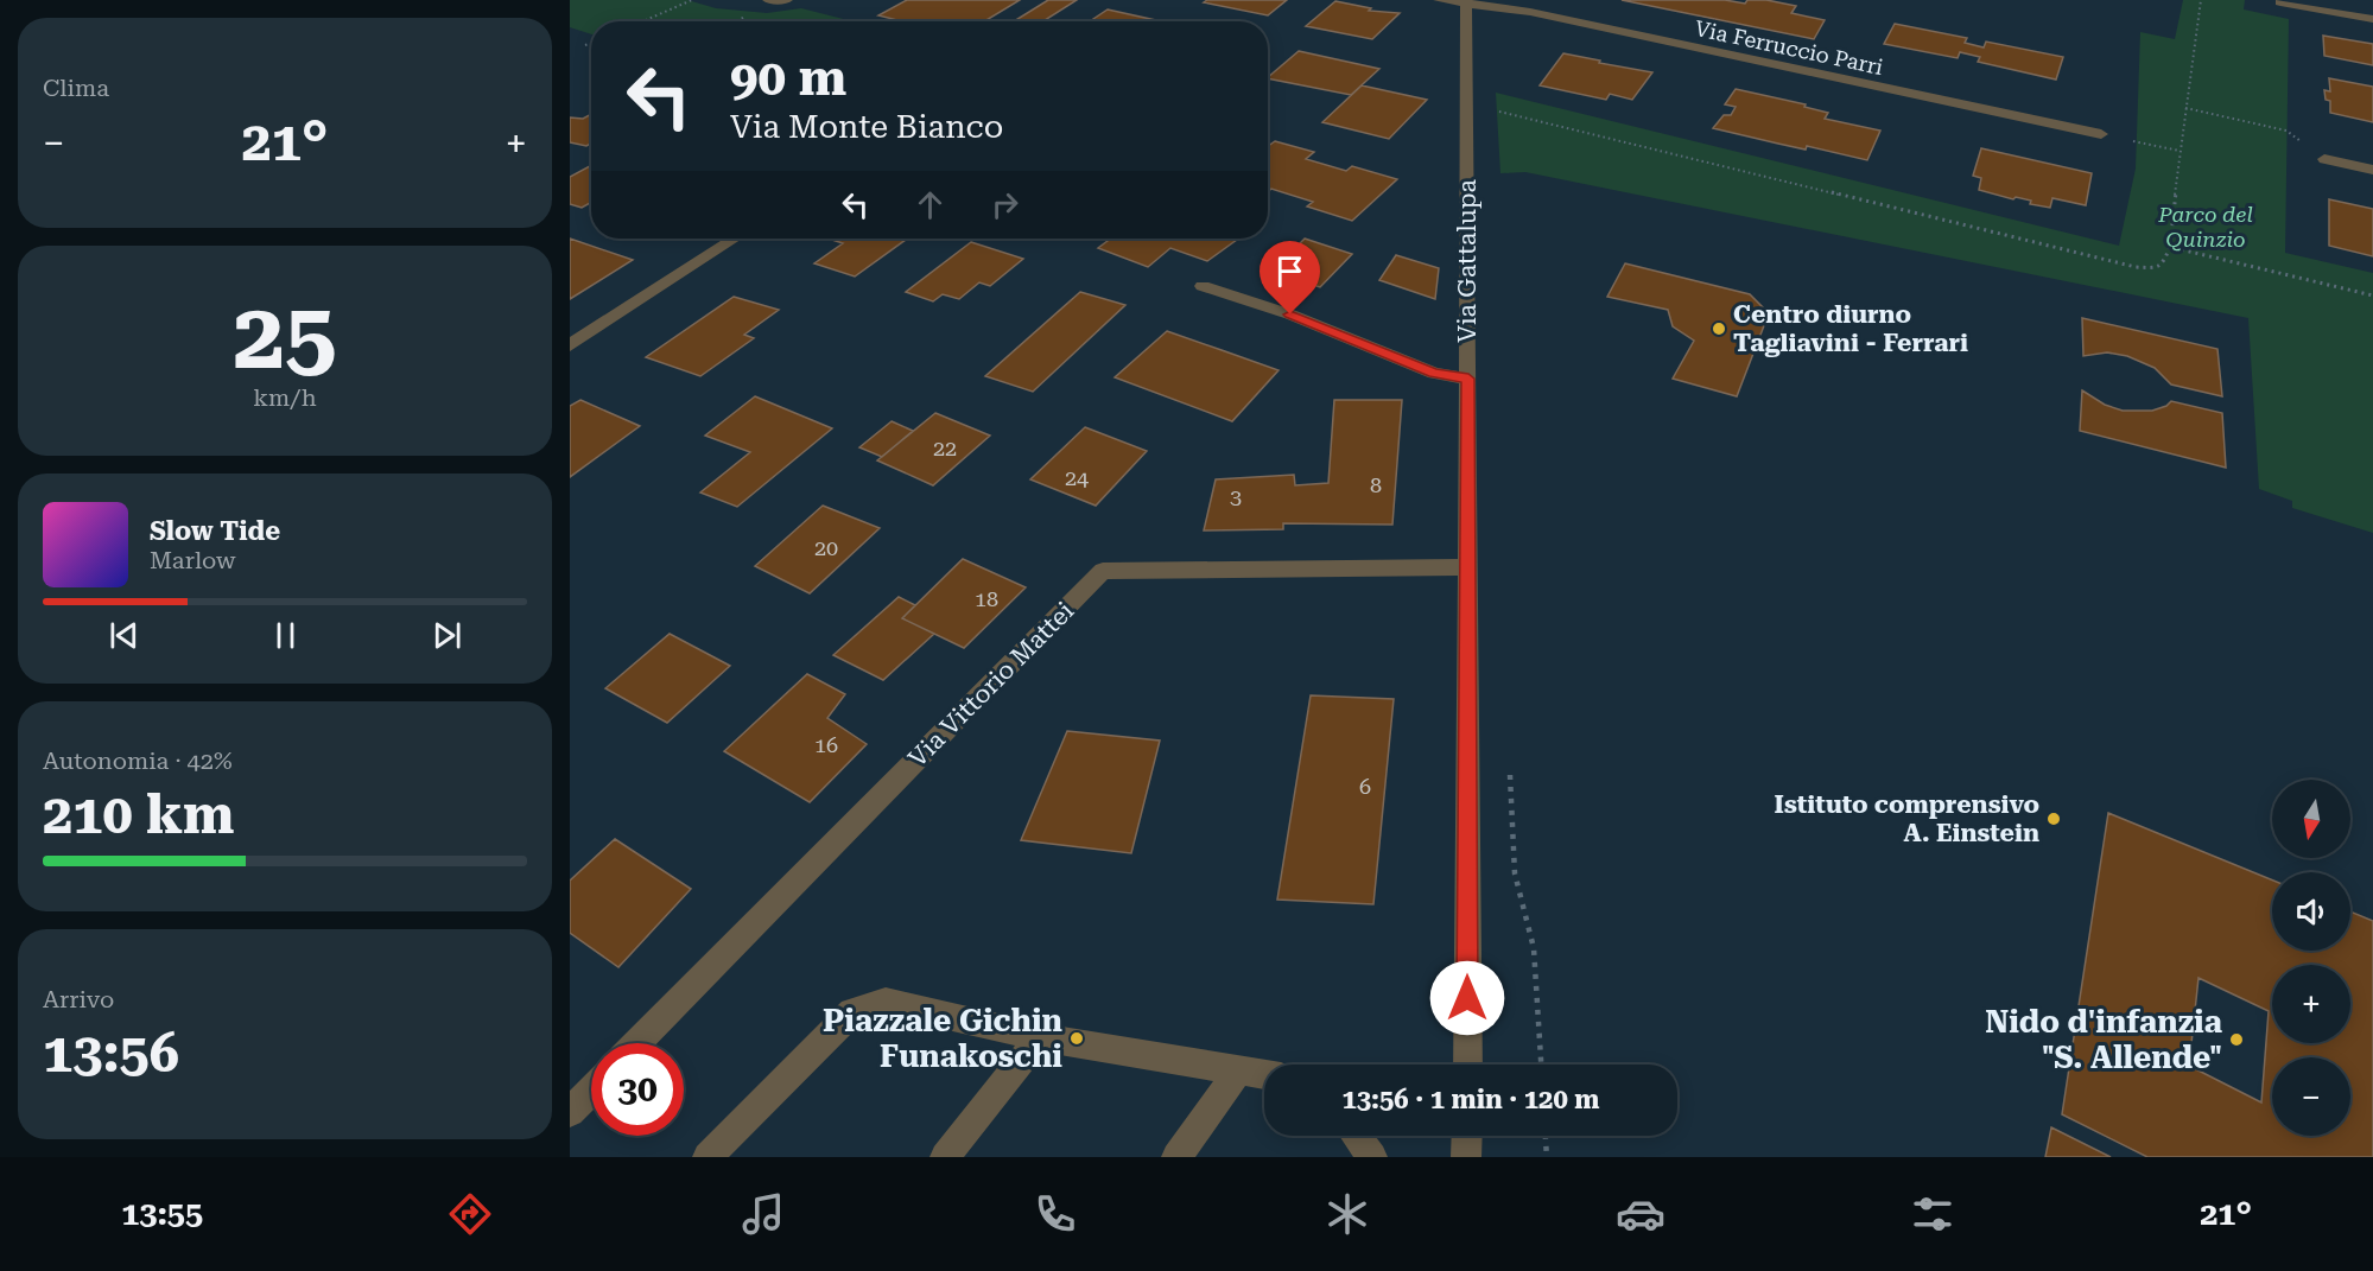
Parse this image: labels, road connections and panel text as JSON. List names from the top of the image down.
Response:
{
  "streets": {
    "street": ["Via Ferruccio Parri", "Via Gattalupa", "Via Vittorio Mattei"]
  },
  "crossings": [
    ["Via Ferruccio Parri", "Via Gattalupa"],
    ["Via Gattalupa", "Via Vittorio Mattei"]
  ],
  "parks": ["Parco del Quinzio"],
  "places": [
    "Centro diurno Tagliavini - Ferrari",
    "Istituto comprensivo A. Einstein",
    "Piazzale Gichin Funakoschi",
    "Nido d'infanzia \"S. Allende\""
  ],
  "house_numbers": [
    "22",
    "24",
    "8",
    "3",
    "20",
    "18",
    "16",
    "6"
  ],
  "north": "bottom",
  "page": {
    "tile": [
      "Clima",
      ["25", "km/h"],
      ["Autonomia · 42%", "210 km"],
      ["Arrivo", "13:56"]
    ],
    "turn": ["90 m", "Via Monte Bianco"],
    "heat": ["−", "21°", "+"],
    "song": ["Slow Tide", "Marlow"],
    "map_buttons": ["+", "−"],
    "limit": "30",
    "trip": "13:56 · 1 min · 120 m",
    "tabs": ["13:55", "21°"]
  }
}
